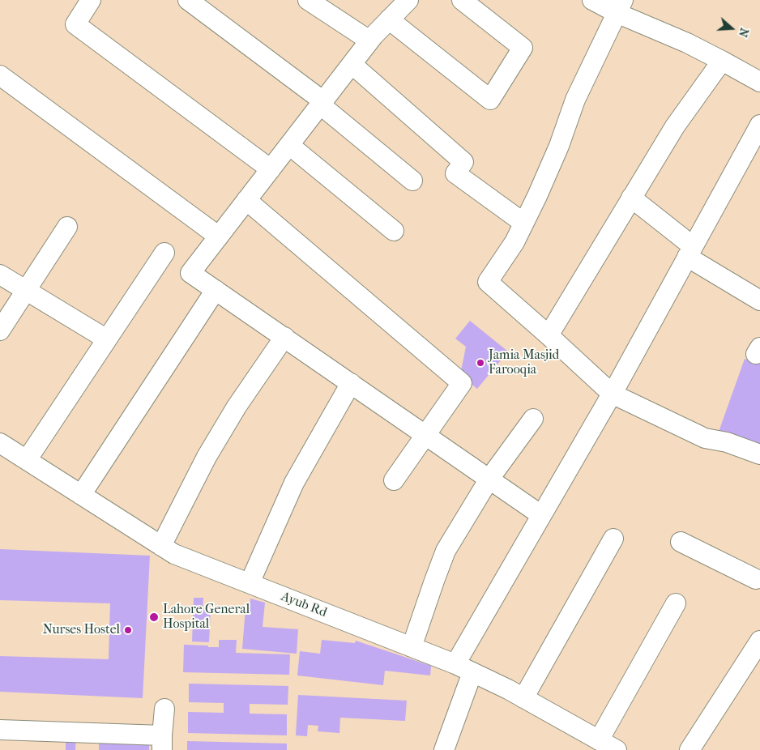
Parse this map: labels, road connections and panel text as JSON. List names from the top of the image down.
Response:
{
  "streets": {
    "street": ["Ayub Rd"]
  },
  "places": ["Jamia Masjid Farooqia", "Lahore General Hospital", "Nurses Hostel"],
  "north": "right"
}
